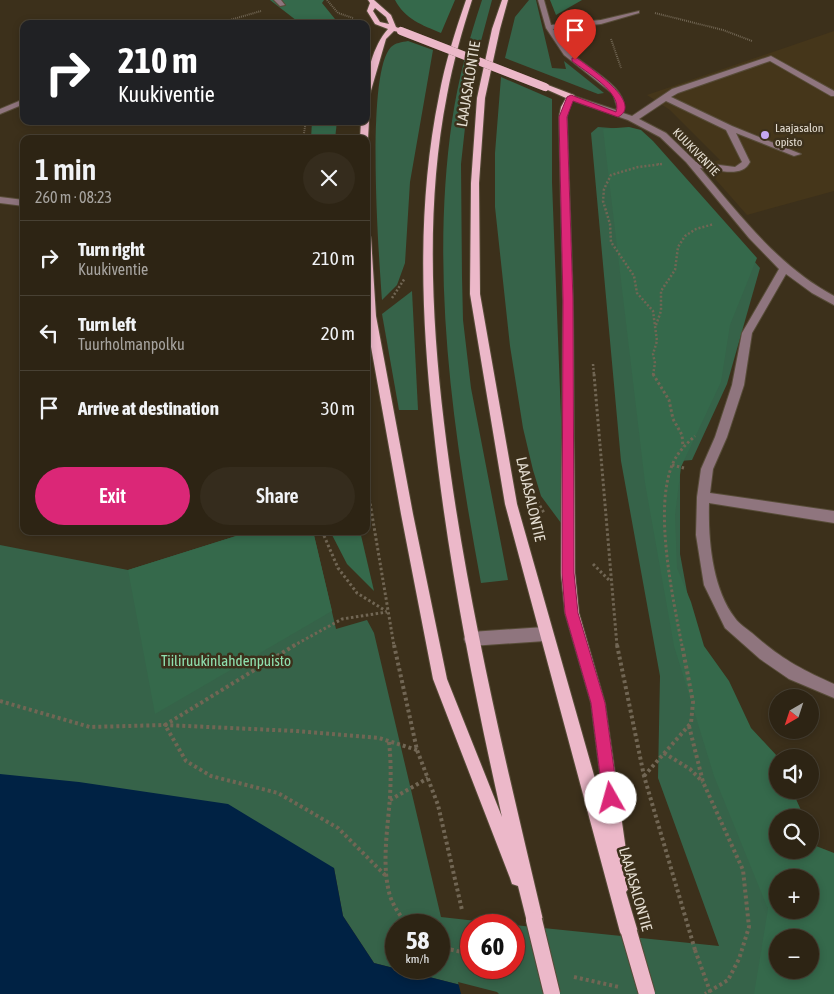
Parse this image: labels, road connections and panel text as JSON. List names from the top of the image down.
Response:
{
  "streets": {
    "main road": ["LAAJASALONTIE", "KUUKIVENTIE"]
  },
  "parks": ["Tiiliruukinlahdenpuisto"],
  "places": ["Laajasalon opisto"],
  "north": "bottom left",
  "page": {
    "turn": ["210 m", "Kuukiventie"],
    "heading": ["1 min", "260 m · 08:23"],
    "list": [
      {
        "name": "Turn right",
        "note": "Kuukiventie",
        "value": "210 m"
      },
      {
        "name": "Turn left",
        "note": "Tuurholmanpolku",
        "value": "20 m"
      },
      {
        "name": "Arrive at destination",
        "value": "30 m"
      }
    ],
    "buttons": ["Exit", "Share"],
    "map_buttons": ["+", "−"],
    "speed": "58 km/h",
    "limit": "60"
  }
}
